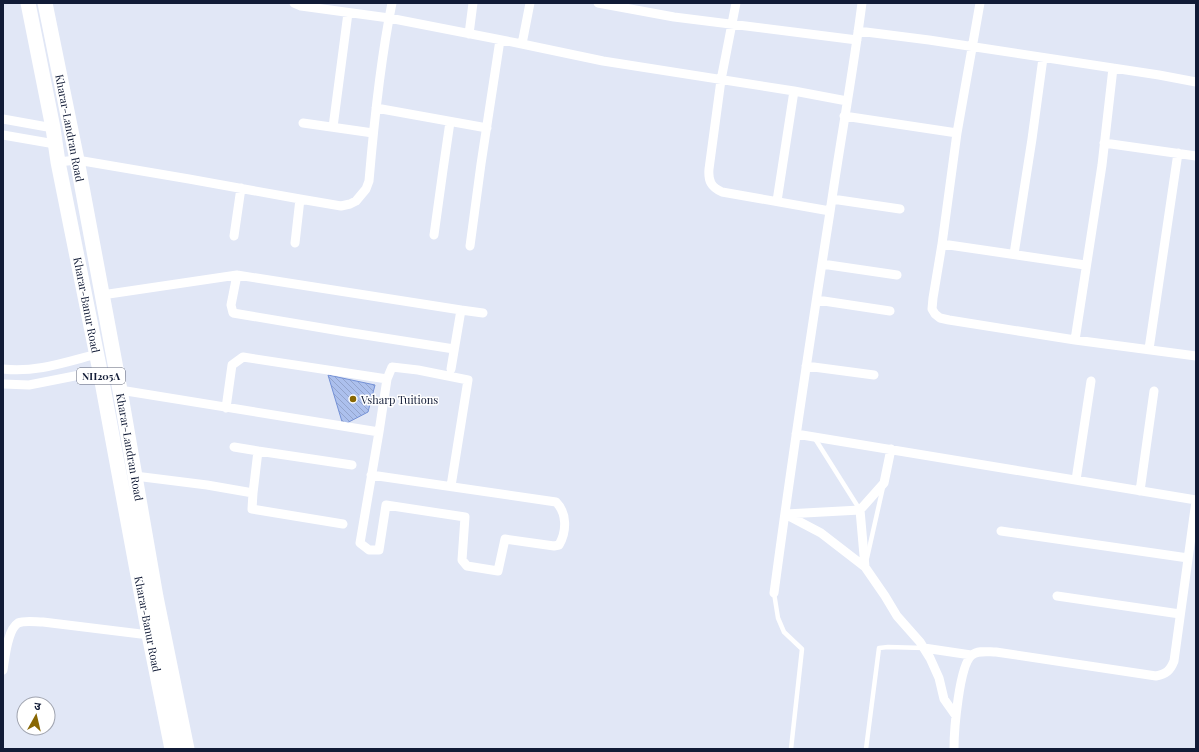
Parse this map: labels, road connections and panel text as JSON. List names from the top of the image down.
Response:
{
  "streets": {
    "highway": ["Kharar-Landran Road", "Kharar-Banur Road", "NH205A"]
  },
  "places": ["Vsharp Tuitions"],
  "north": "top"
}
